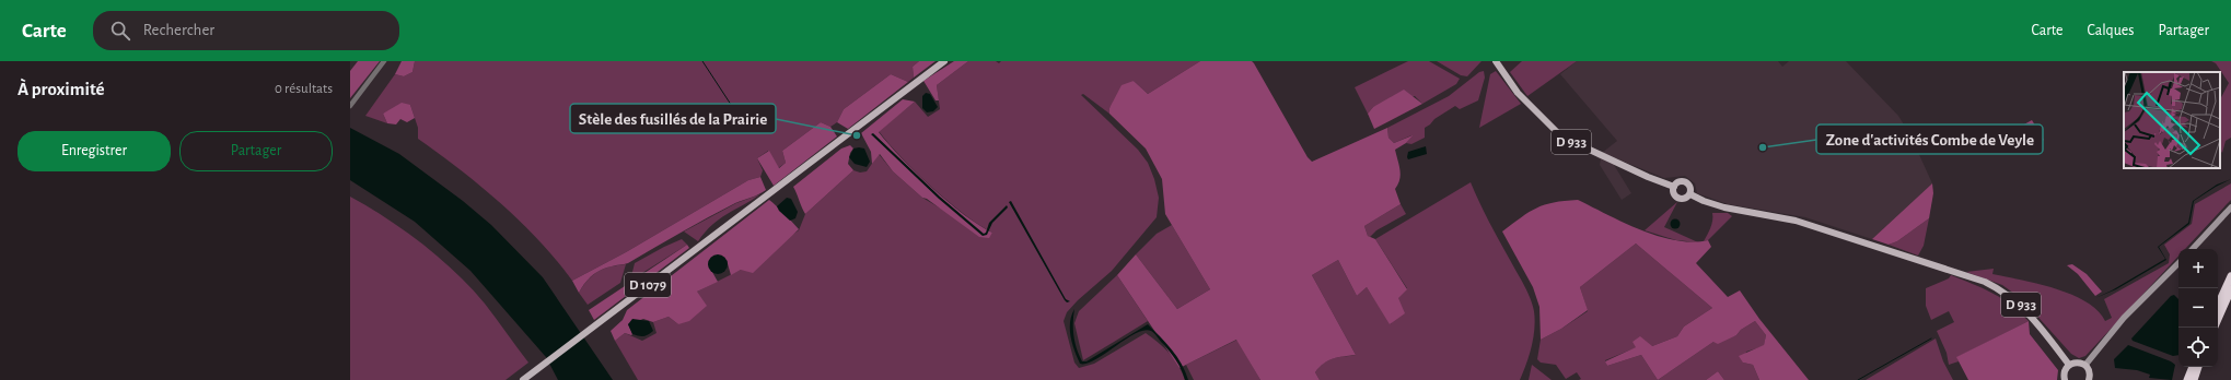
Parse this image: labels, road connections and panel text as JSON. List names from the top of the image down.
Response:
{
  "streets": {
    "main road": ["D 933", "D 1079"]
  },
  "places": ["Stèle des fusillés de la Prairie", "Zone d'activités Combe de Veyle"],
  "page": {
    "header": "Carte",
    "search": "Rechercher",
    "nav": ["Carte", "Calques", "Partager"],
    "heading": ["À proximité", "0 résultats"],
    "buttons": ["Enregistrer", "Partager"],
    "map_buttons": ["+", "−"]
  }
}
